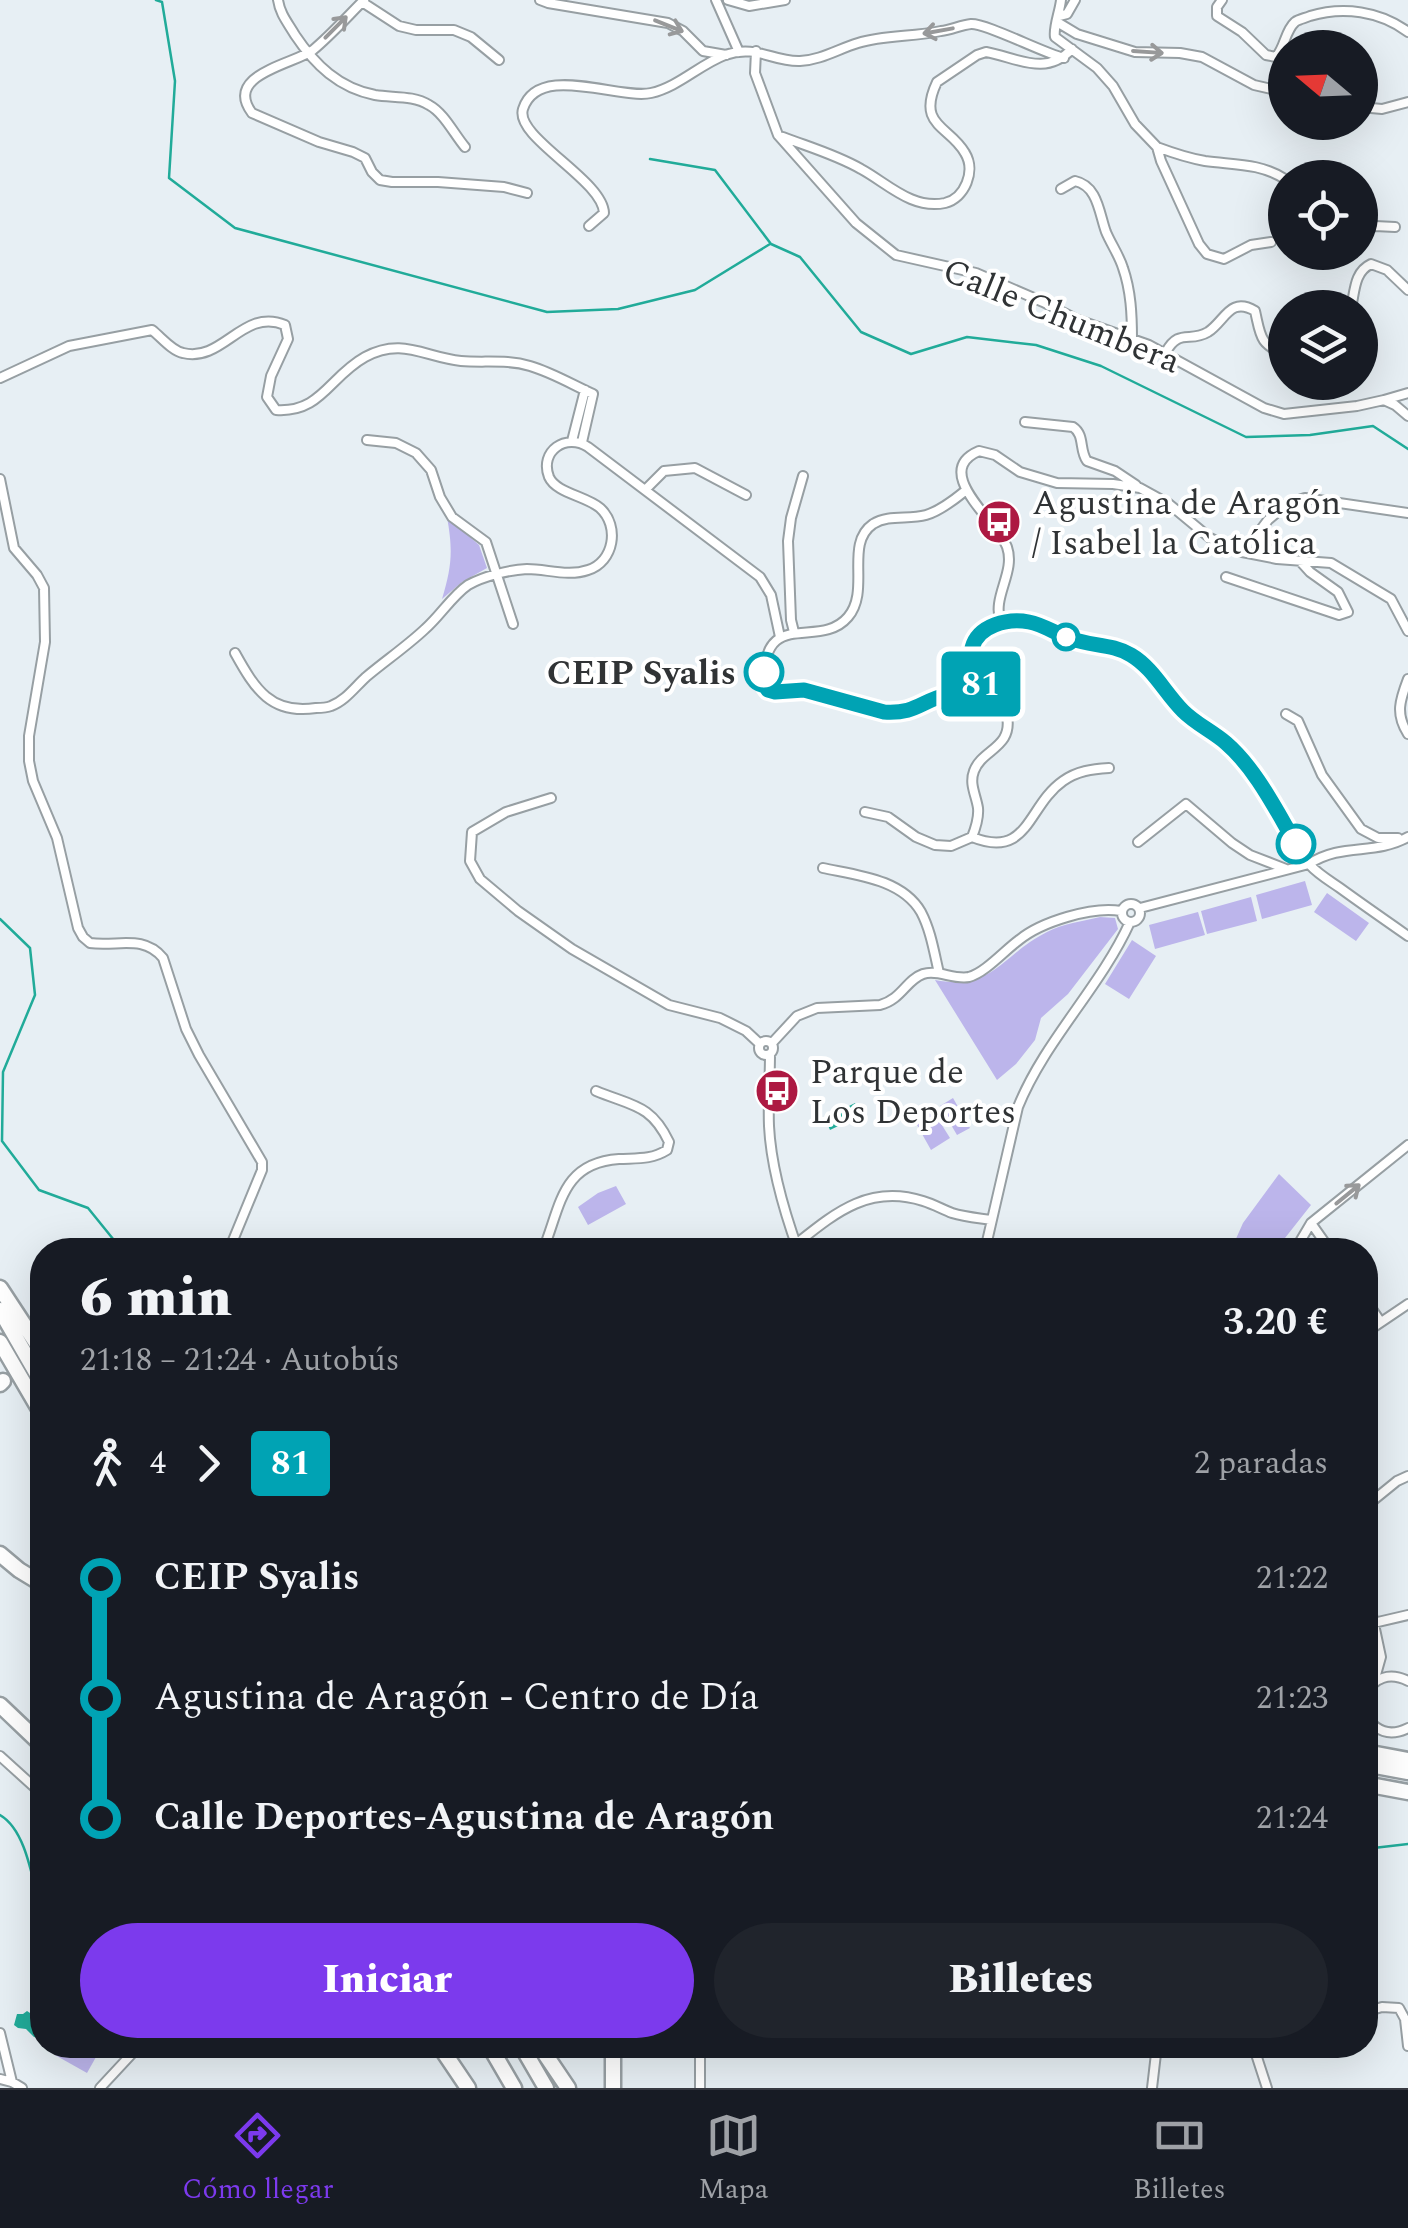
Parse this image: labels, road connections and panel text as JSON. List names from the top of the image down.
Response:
{
  "streets": {
    "street": ["Calle Chumbera"]
  },
  "places": {
    "bus stop": ["Agustina de Aragón / Isabel la Católica", "Parque de Los Deportes"],
    "other": ["CEIP Syalis"]
  },
  "lines": ["bus line 81"],
  "north": "left",
  "page": {
    "on_map": "81",
    "heading": ["6 min", "21:18 – 21:24 · Autobús", "3.20 €"],
    "legs": ["4", "81", "2 paradas"],
    "list": [
      {
        "name": "CEIP Syalis",
        "value": "21:22"
      },
      {
        "name": "Agustina de Aragón - Centro de Día",
        "value": "21:23"
      },
      {
        "name": "Calle Deportes-Agustina de Aragón",
        "value": "21:24"
      }
    ],
    "buttons": ["Iniciar", "Billetes"],
    "tabs": ["Cómo llegar", "Mapa", "Billetes"]
  }
}
